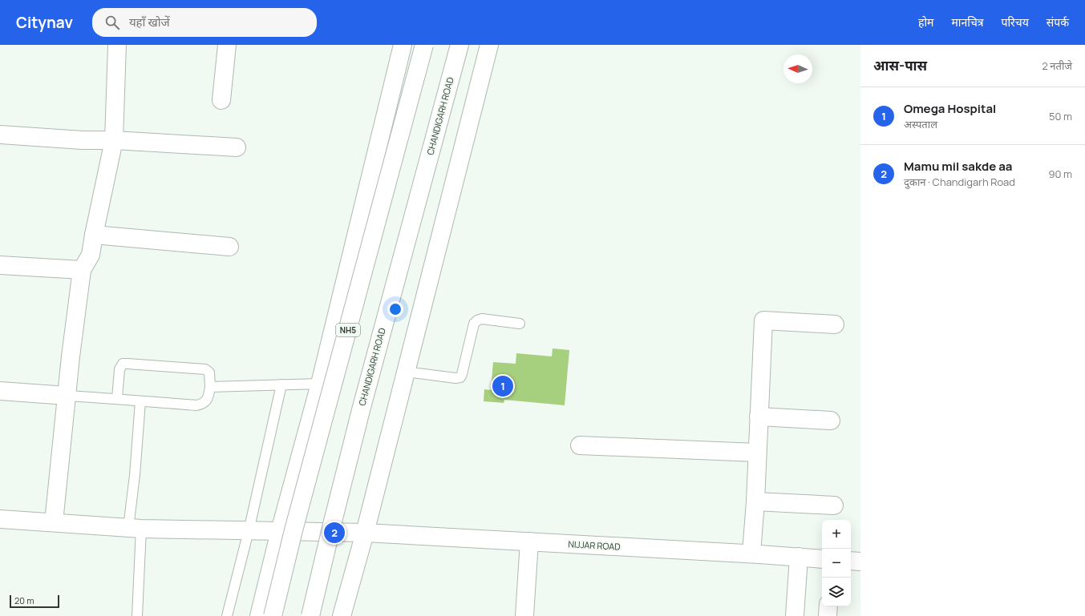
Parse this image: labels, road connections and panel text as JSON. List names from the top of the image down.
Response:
{
  "streets": {
    "main road": ["CHANDIGARH ROAD", "NH5", "NIJJAR ROAD"]
  },
  "scale_bar": "20 m",
  "north": "left",
  "page": {
    "header": "Citynav",
    "search": "यहाँ खोजें",
    "nav": [
      "होम",
      "मानचित्र",
      "परिचय",
      "संपर्क"
    ],
    "heading": ["आस-पास", "2 नतीजे"],
    "list": [
      {
        "mark": "1",
        "name": "Omega Hospital",
        "note": "अस्पताल",
        "value": "50 m"
      },
      {
        "mark": "2",
        "name": "Mamu mil sakde aa",
        "note": "दुकान · Chandigarh Road",
        "value": "90 m"
      }
    ],
    "pins": ["1", "2"],
    "map_buttons": ["+", "−"],
    "scale": "20 m"
  }
}
